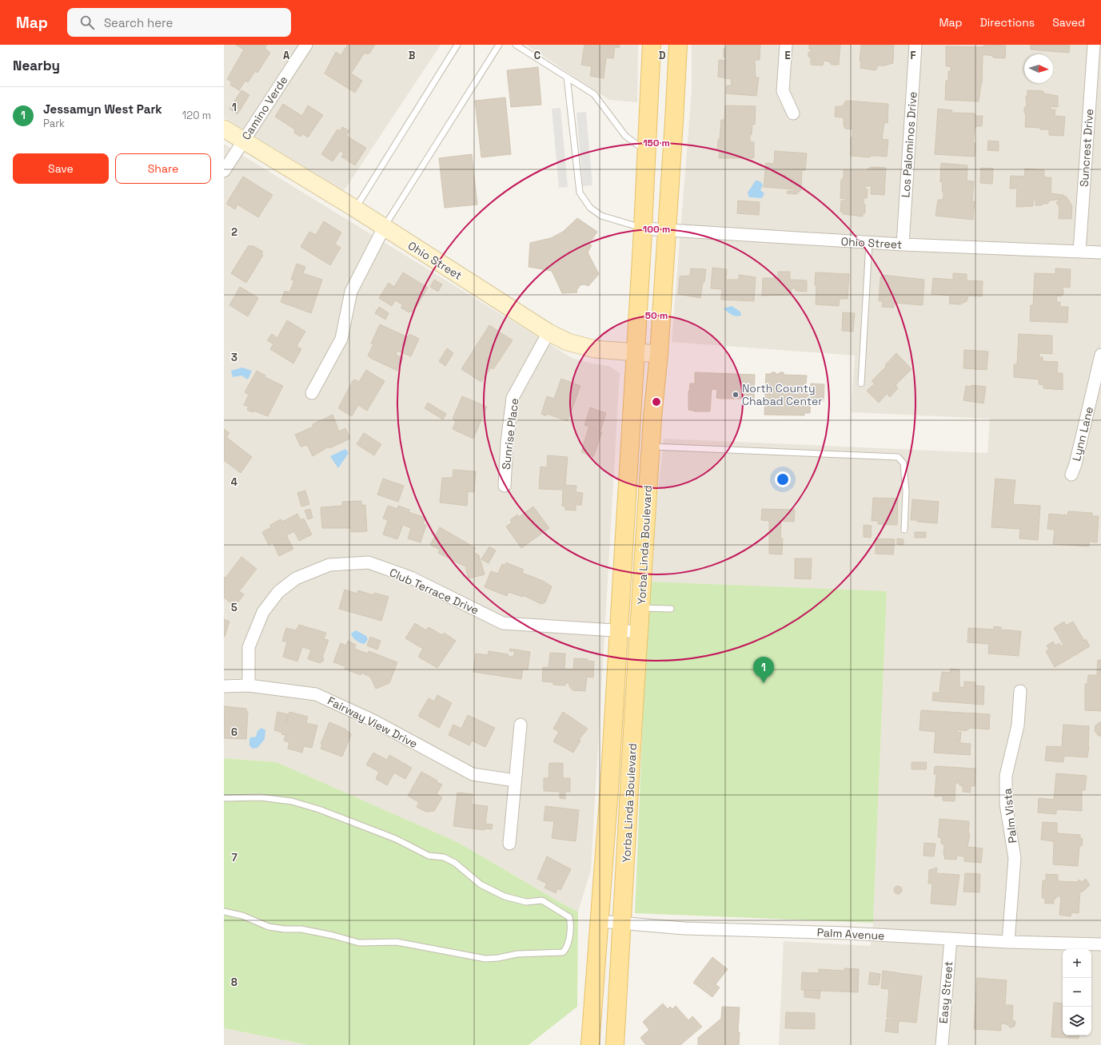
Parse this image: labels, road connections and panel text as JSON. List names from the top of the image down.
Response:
{
  "streets": {
    "main road": ["Yorba Linda Boulevard"],
    "street": [
      "Camino Verde",
      "Los Palominos Drive",
      "Suncrest Drive",
      "Ohio Street",
      "Sunrise Place",
      "Lynn Lane",
      "Club Terrace Drive",
      "Fairway View Drive",
      "Palm Vista",
      "Palm Avenue",
      "Easy Street"
    ]
  },
  "crossings": [
    ["Camino Verde", "Ohio Street"],
    ["Los Palominos Drive", "Ohio Street"],
    ["Suncrest Drive", "Ohio Street"],
    ["Ohio Street", "Sunrise Place"],
    ["Ohio Street", "Yorba Linda Boulevard"],
    ["Yorba Linda Boulevard", "Club Terrace Drive"],
    ["Yorba Linda Boulevard", "Palm Avenue"],
    ["Club Terrace Drive", "Fairway View Drive"],
    ["Palm Vista", "Palm Avenue"],
    ["Palm Avenue", "Easy Street"]
  ],
  "places": ["North County Chabad Center"],
  "north": "right",
  "page": {
    "header": "Map",
    "search": "Search here",
    "nav": ["Map", "Directions", "Saved"],
    "heading": "Nearby",
    "list": [
      {
        "mark": "1",
        "name": "Jessamyn West Park",
        "note": "Park",
        "value": "120 m"
      }
    ],
    "buttons": ["Save", "Share"],
    "pins": "1",
    "map_buttons": ["+", "−"]
  },
  "grid": {
    "columns": [
      "A",
      "B",
      "C",
      "D",
      "E",
      "F"
    ],
    "rows": [
      "1",
      "2",
      "3",
      "4",
      "5",
      "6",
      "7",
      "8"
    ]
  },
  "rings": ["150 m", "100 m", "50 m"]
}
